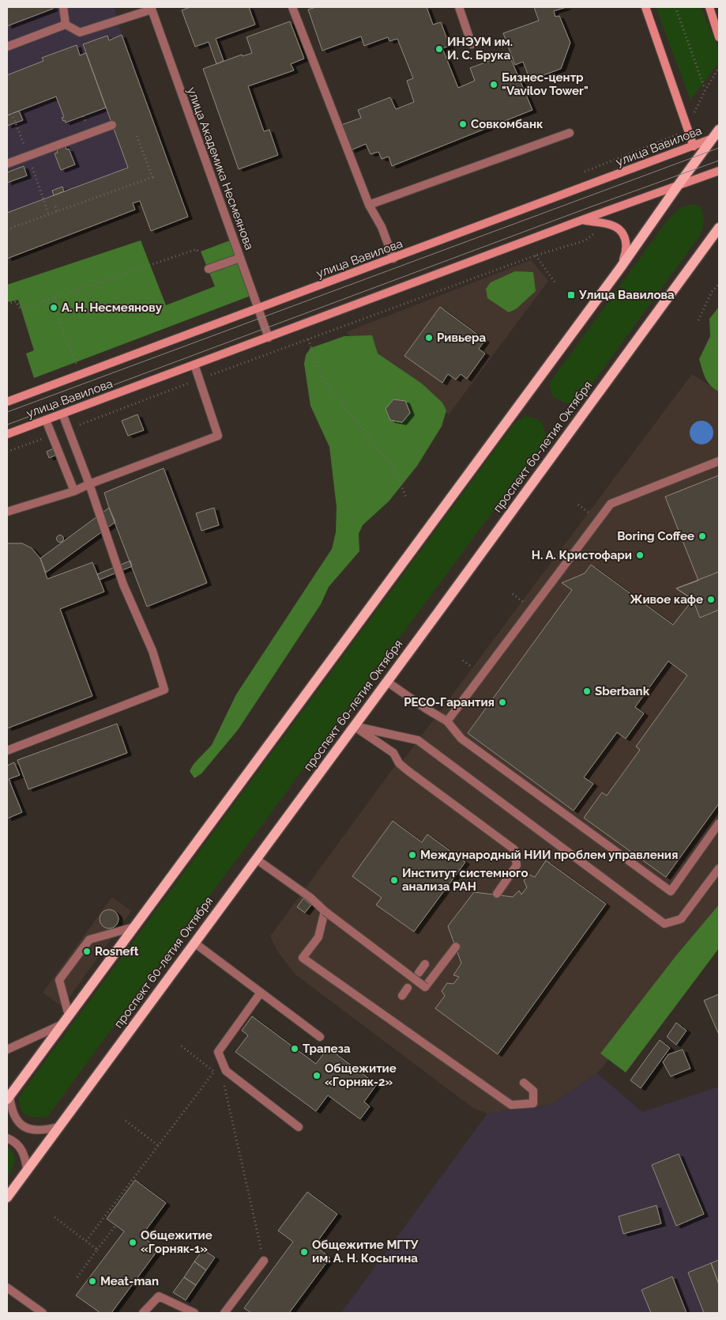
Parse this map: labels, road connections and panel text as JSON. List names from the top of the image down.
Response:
{
  "streets": {
    "main road": ["улица Вавилова", "проспект 60-летия Октября"],
    "street": ["улица Академика Несмеянова"]
  },
  "crossings": [
    ["улица Вавилова", "улица Академика Несмеянова"]
  ],
  "places": {
    "other": [
      "ИНЭУМ им. И. С. Брука",
      "Бизнес-центр \"Vavilov Tower\"",
      "Совкомбанк",
      "А. Н. Несмеянову",
      "Ривьера",
      "Boring Coffee",
      "Н. А. Кристофари",
      "Живое кафе",
      "Sberbank",
      "РЕСО-Гарантия",
      "Международный НИИ проблем управления",
      "Институт системного анализа РАН",
      "Rosneft",
      "Трапеза",
      "Общежитие «Горняк-2»",
      "Общежитие «Горняк-1»",
      "Общежитие МГТУ им. А. Н. Косыгина",
      "Meat-man"
    ],
    "transit": ["Улица Вавилова"]
  }
}
